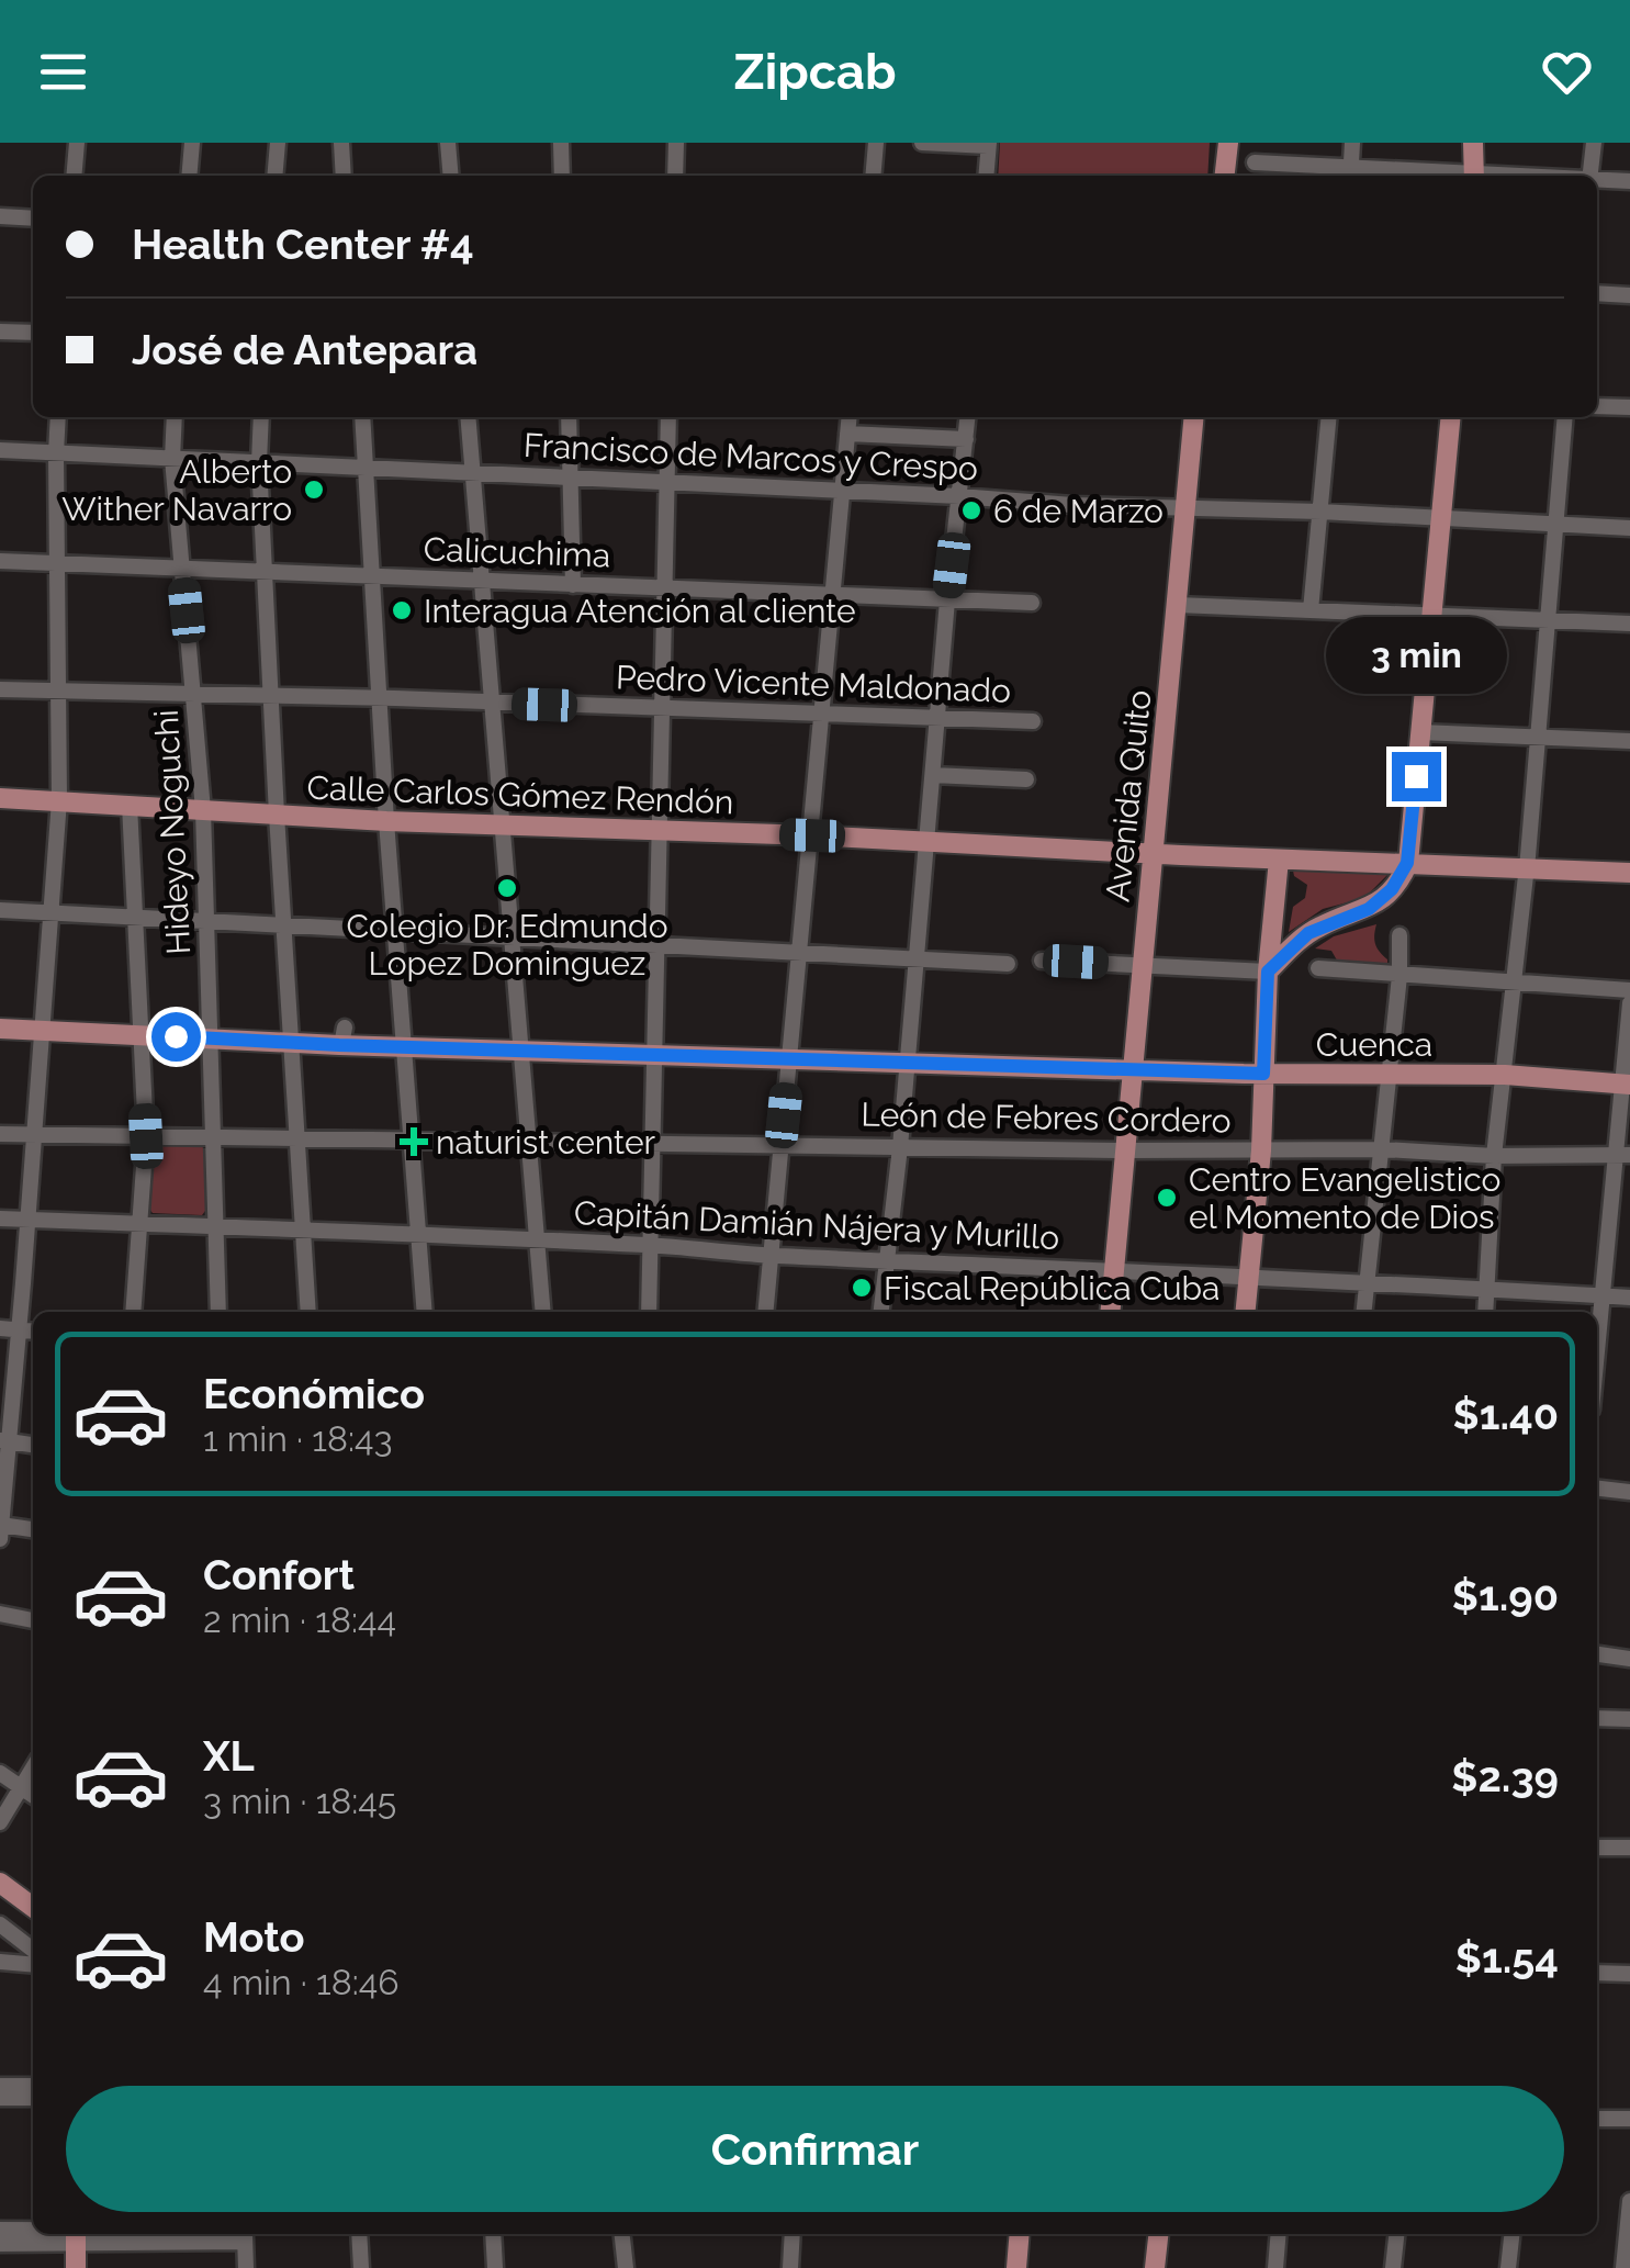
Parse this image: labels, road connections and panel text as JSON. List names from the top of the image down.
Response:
{
  "streets": {
    "main road": ["Calle Carlos Gómez Rendón", "Avenida Quito", "Cuenca"],
    "street": [
      "Francisco de Marcos y Crespo",
      "Calicuchima",
      "Pedro Vicente Maldonado",
      "Hideyo Noguchi",
      "León de Febres Cordero",
      "Capitán Damián Nájera y Murillo"
    ]
  },
  "crossings": [
    ["Francisco de Marcos y Crespo", "Avenida Quito"],
    ["Francisco de Marcos y Crespo", "Hideyo Noguchi"],
    ["Calicuchima", "Hideyo Noguchi"],
    ["Pedro Vicente Maldonado", "Hideyo Noguchi"],
    ["Calle Carlos Gómez Rendón", "Avenida Quito"],
    ["Calle Carlos Gómez Rendón", "Hideyo Noguchi"],
    ["Avenida Quito", "Cuenca"],
    ["Avenida Quito", "León de Febres Cordero"],
    ["Avenida Quito", "Capitán Damián Nájera y Murillo"],
    ["Hideyo Noguchi", "Cuenca"],
    ["Hideyo Noguchi", "León de Febres Cordero"],
    ["Hideyo Noguchi", "Capitán Damián Nájera y Murillo"]
  ],
  "places": {
    "other": [
      "Alberto Wither Navarro",
      "6 de Marzo",
      "Interagua Atención al cliente",
      "Colegio Dr. Edmundo Lopez Dominguez",
      "Centro Evangelistico el Momento de Dios",
      "Fiscal República Cuba"
    ],
    "health": ["naturist center"]
  },
  "page": {
    "header": "Zipcab",
    "banner": ["Health Center #4", "José de Antepara"],
    "bubble": "3 min",
    "list": [
      {
        "name": "Económico",
        "note": "1 min · 18:43",
        "value": "$1.40"
      },
      {
        "name": "Confort",
        "note": "2 min · 18:44",
        "value": "$1.90"
      },
      {
        "name": "XL",
        "note": "3 min · 18:45",
        "value": "$2.39"
      },
      {
        "name": "Moto",
        "note": "4 min · 18:46",
        "value": "$1.54"
      }
    ],
    "buttons": "Confirmar"
  }
}
